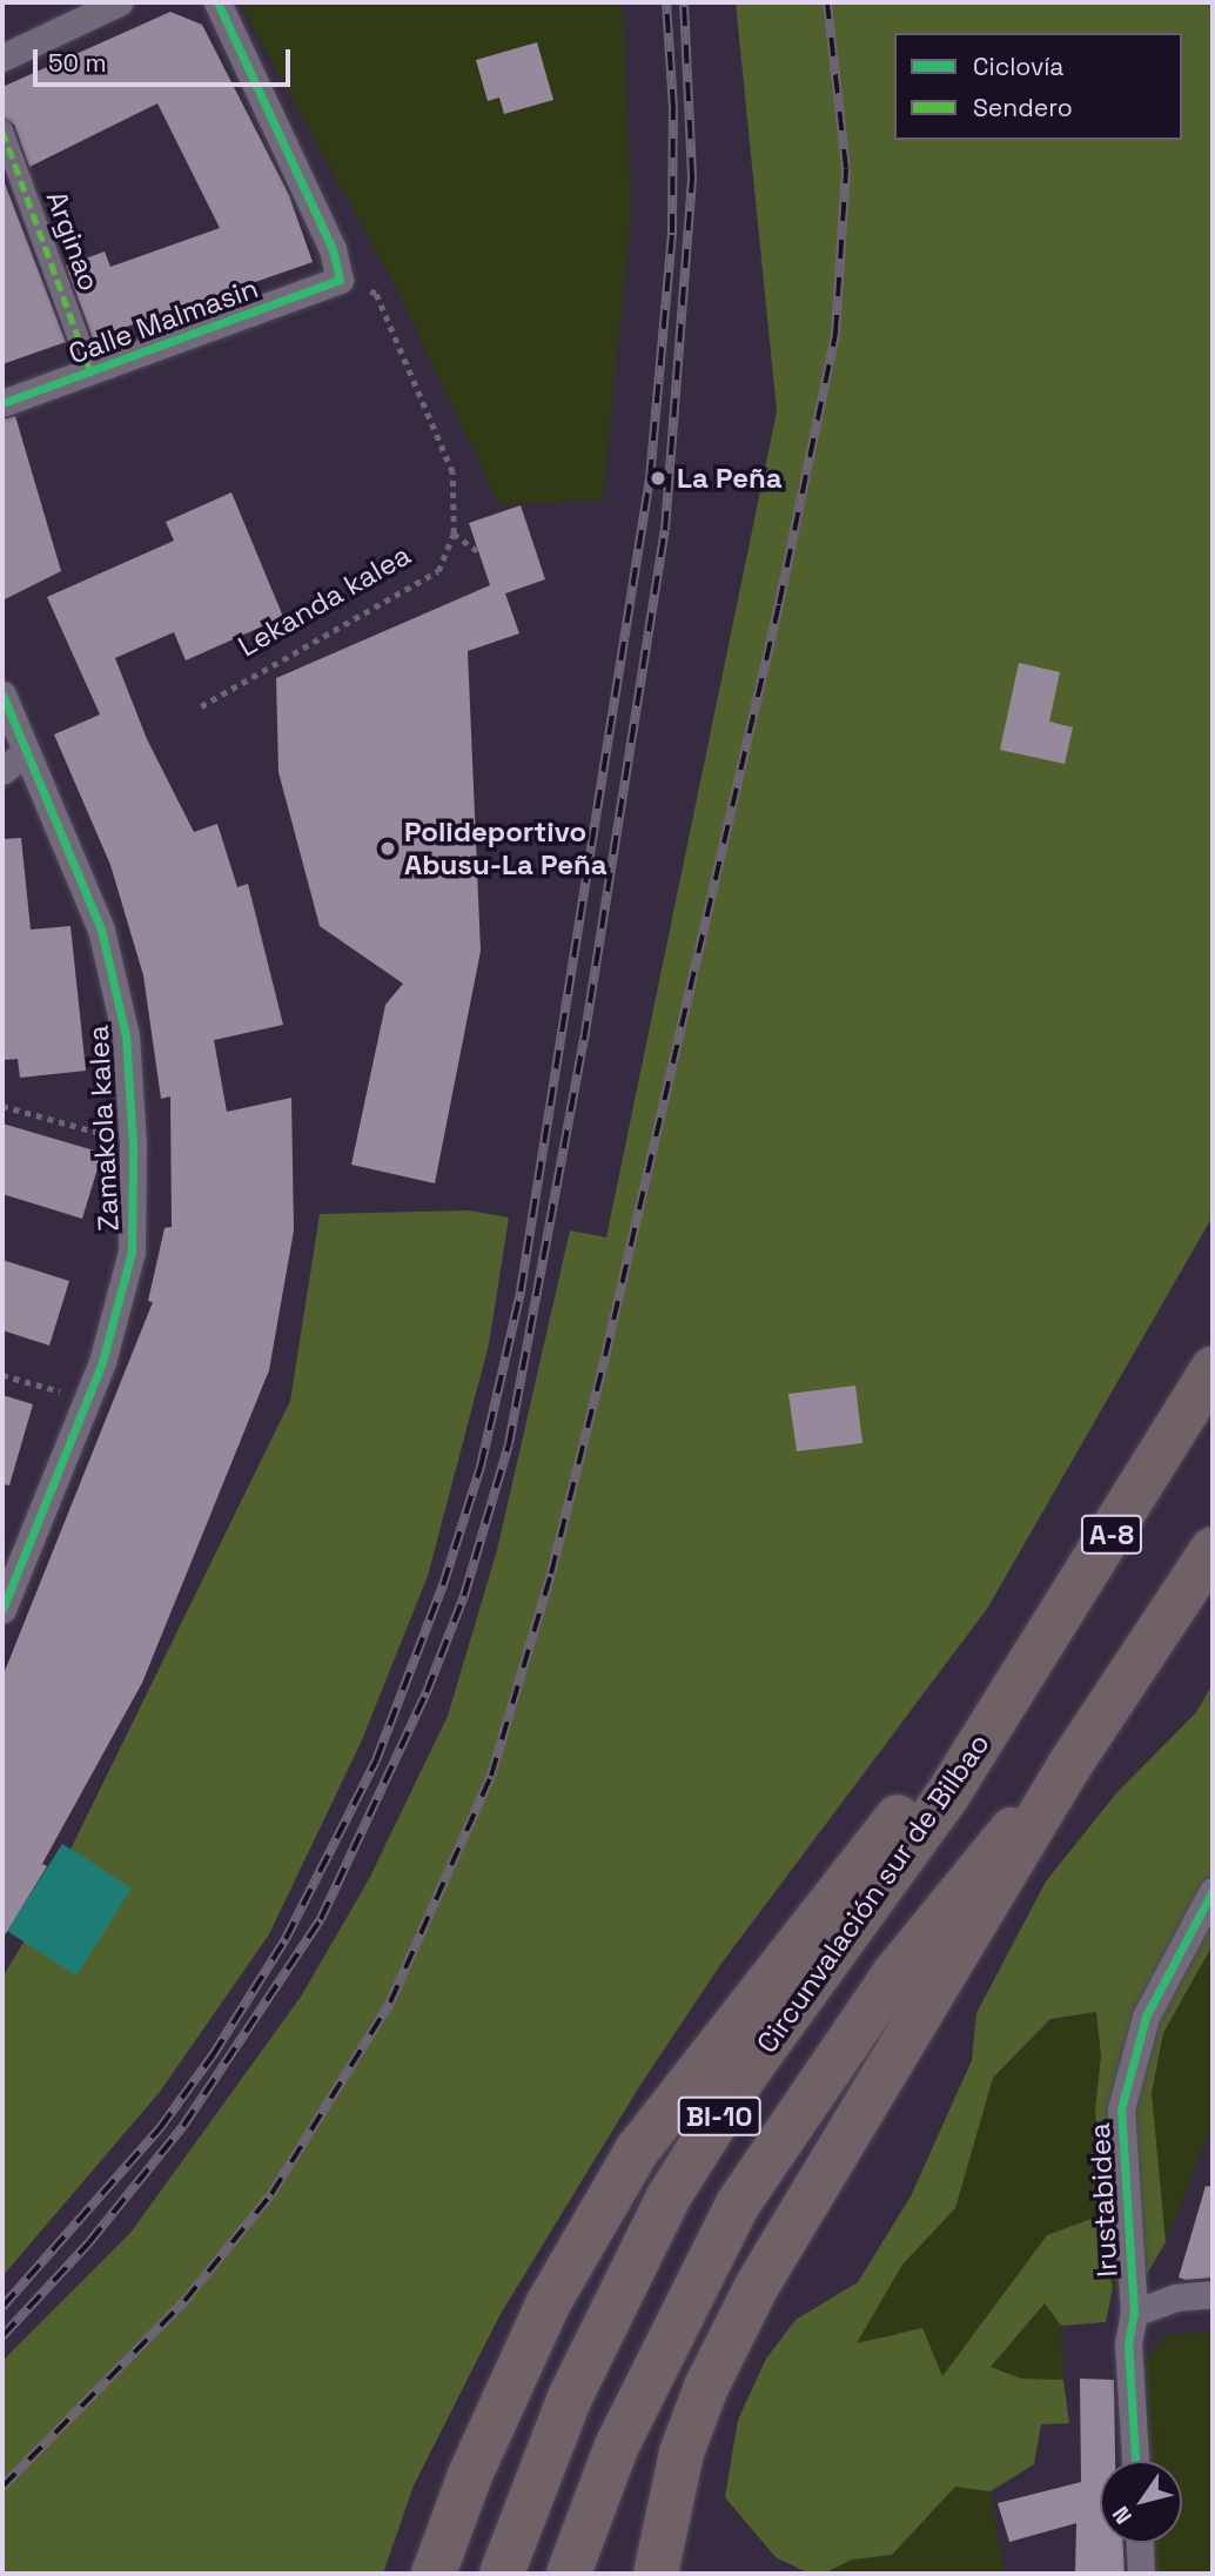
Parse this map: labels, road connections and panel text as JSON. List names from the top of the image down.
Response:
{
  "streets": {
    "highway": ["A-8", "Circunvalación sur de Bilbao", "BI-10"],
    "street": [
      "Arginao",
      "Calle Malmasin",
      "Zamakola kalea",
      "Irustabidea"
    ],
    "path": ["Lekanda kalea"]
  },
  "crossings": [
    ["Arginao", "Calle Malmasin"],
    ["Calle Malmasin", "Lekanda kalea"],
    ["A-8", "Circunvalación sur de Bilbao"]
  ],
  "places": ["La Peña", "Polideportivo Abusu-La Peña"],
  "legend": ["Ciclovía", "Sendero"],
  "scale_bar": "50 m",
  "north": "bottom left"
}
